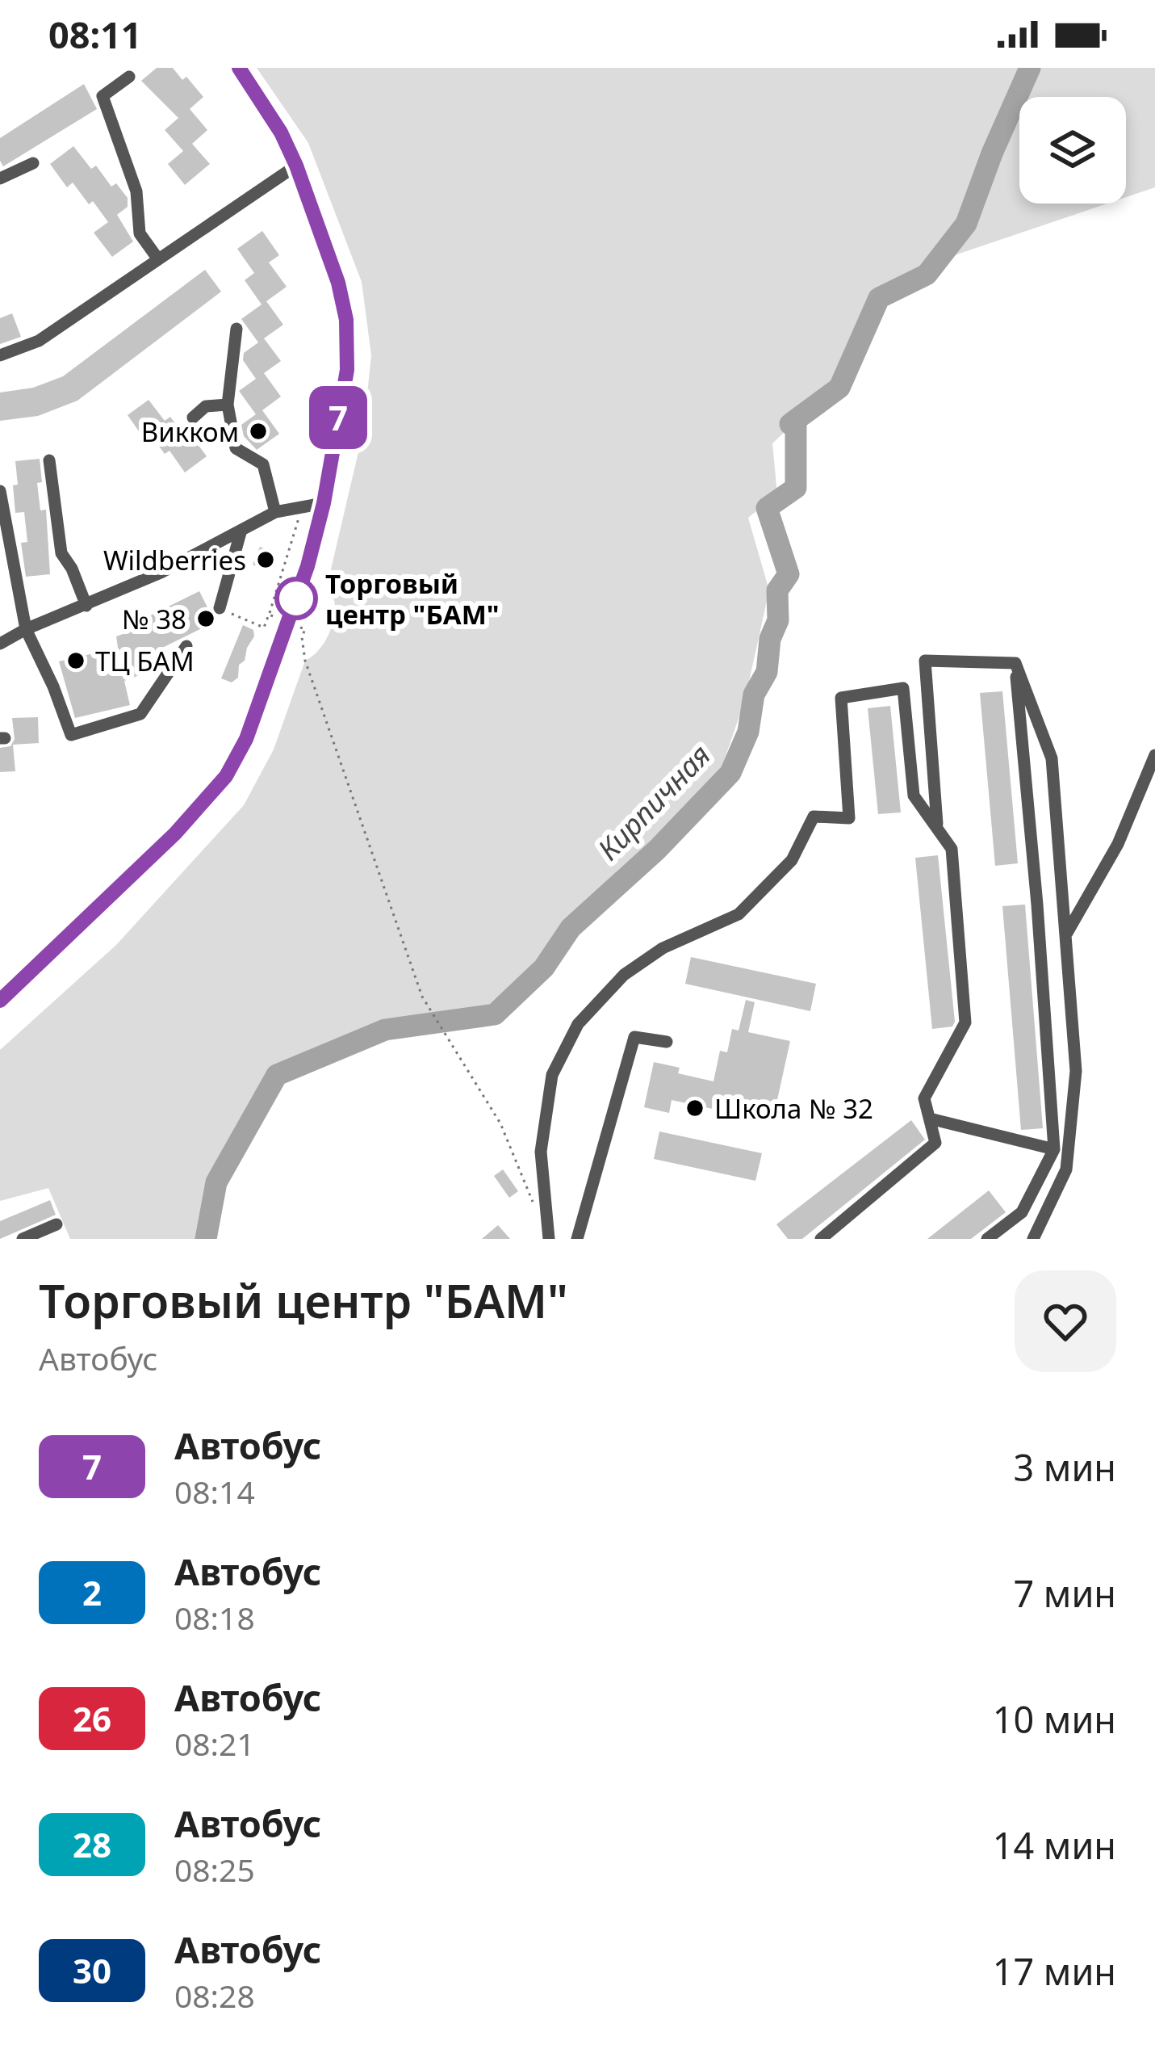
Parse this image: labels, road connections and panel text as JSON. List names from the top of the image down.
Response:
{
  "water": ["Кирпичная"],
  "places": [
    "Викком",
    "Wildberries",
    "Торговый центр \"БАМ\"",
    "№ 38",
    "ТЦ БАМ",
    "Школа № 32"
  ],
  "lines": ["bus line 7"],
  "page": {
    "status": "08:11",
    "on_map": "7",
    "heading": ["Торговый центр \"БАМ\"", "Автобус"],
    "list": [
      {
        "mark": "7",
        "name": "Автобус",
        "note": "08:14",
        "value": "3 мин"
      },
      {
        "mark": "2",
        "name": "Автобус",
        "note": "08:18",
        "value": "7 мин"
      },
      {
        "mark": "26",
        "name": "Автобус",
        "note": "08:21",
        "value": "10 мин"
      },
      {
        "mark": "28",
        "name": "Автобус",
        "note": "08:25",
        "value": "14 мин"
      },
      {
        "mark": "30",
        "name": "Автобус",
        "note": "08:28",
        "value": "17 мин"
      }
    ]
  }
}
